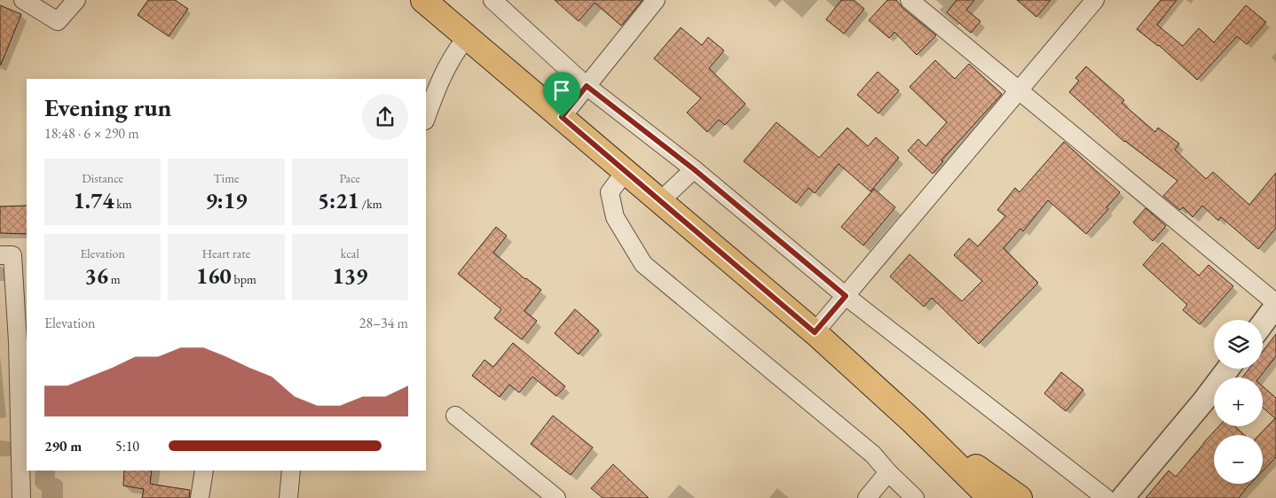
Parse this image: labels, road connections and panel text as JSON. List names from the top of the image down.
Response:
{
  "page": {
    "heading": ["Evening run", "18:48 · 6 × 290 m"],
    "stats": [
      ["Distance", "1.74 km"],
      ["Time", "9:19"],
      ["Pace", "5:21 /km"],
      ["Elevation", "36 m"],
      ["Heart rate", "160 bpm"],
      ["kcal", "139"]
    ],
    "chart": ["Elevation", "28–34 m"],
    "map_buttons": ["+", "−"],
    "list": [
      {
        "name": "290 m",
        "note": "5:10"
      }
    ]
  }
}
